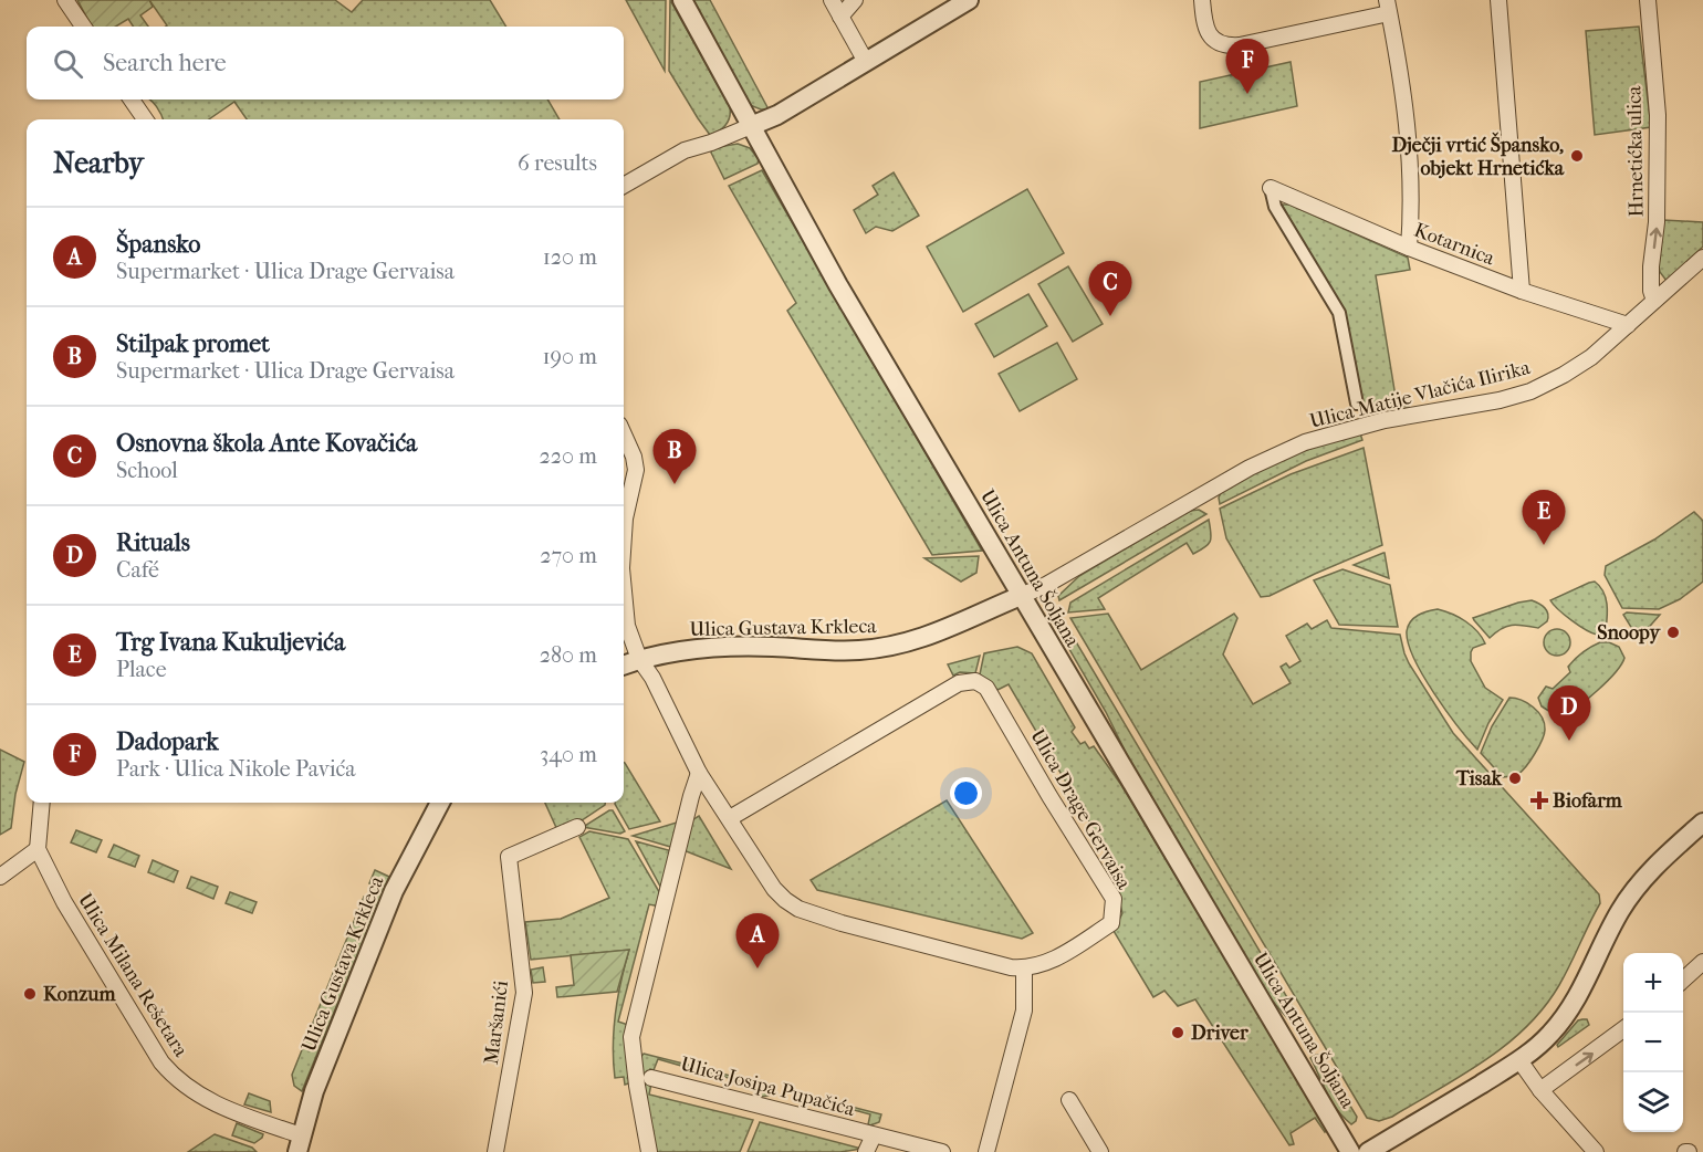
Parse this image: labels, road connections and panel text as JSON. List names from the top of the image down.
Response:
{
  "streets": {
    "street": [
      "Hrnetićka ulica",
      "Kotarnica",
      "Ulica Matije Vlačića Ilirika",
      "Ulica Antuna Šoljana",
      "Ulica Gustava Krkleca",
      "Ulica Drage Gervaisa",
      "Ulica Milana Rešetara",
      "Maršanići",
      "Ulica Josipa Pupačića"
    ]
  },
  "crossings": [
    ["Hrnetićka ulica", "Ulica Matije Vlačića Ilirika"],
    ["Kotarnica", "Ulica Matije Vlačića Ilirika"],
    ["Ulica Matije Vlačića Ilirika", "Ulica Antuna Šoljana"],
    ["Ulica Matije Vlačića Ilirika", "Ulica Gustava Krkleca"],
    ["Ulica Antuna Šoljana", "Ulica Gustava Krkleca"],
    ["Ulica Gustava Krkleca", "Ulica Drage Gervaisa"],
    ["Ulica Gustava Krkleca", "Ulica Milana Rešetara"]
  ],
  "one_way": ["Hrnetićka ulica"],
  "places": {
    "other": [
      "Dječji vrtić Špansko, objekt Hrnetićka",
      "Snoopy",
      "Tisak",
      "Konzum",
      "Driver"
    ],
    "health": ["Biofarm"]
  },
  "page": {
    "search": "Search here",
    "pins": [
      "F",
      "C",
      "B",
      "E",
      "D",
      "A"
    ],
    "heading": ["Nearby", "6 results"],
    "list": [
      {
        "mark": "A",
        "name": "Špansko",
        "note": "Supermarket · Ulica Drage Gervaisa",
        "value": "120 m"
      },
      {
        "mark": "B",
        "name": "Stilpak promet",
        "note": "Supermarket · Ulica Drage Gervaisa",
        "value": "190 m"
      },
      {
        "mark": "C",
        "name": "Osnovna škola Ante Kovačića",
        "note": "School",
        "value": "220 m"
      },
      {
        "mark": "D",
        "name": "Rituals",
        "note": "Café",
        "value": "270 m"
      },
      {
        "mark": "E",
        "name": "Trg Ivana Kukuljevića",
        "note": "Place",
        "value": "280 m"
      },
      {
        "mark": "F",
        "name": "Dadopark",
        "note": "Park · Ulica Nikole Pavića",
        "value": "340 m"
      }
    ],
    "map_buttons": ["+", "−"]
  }
}
